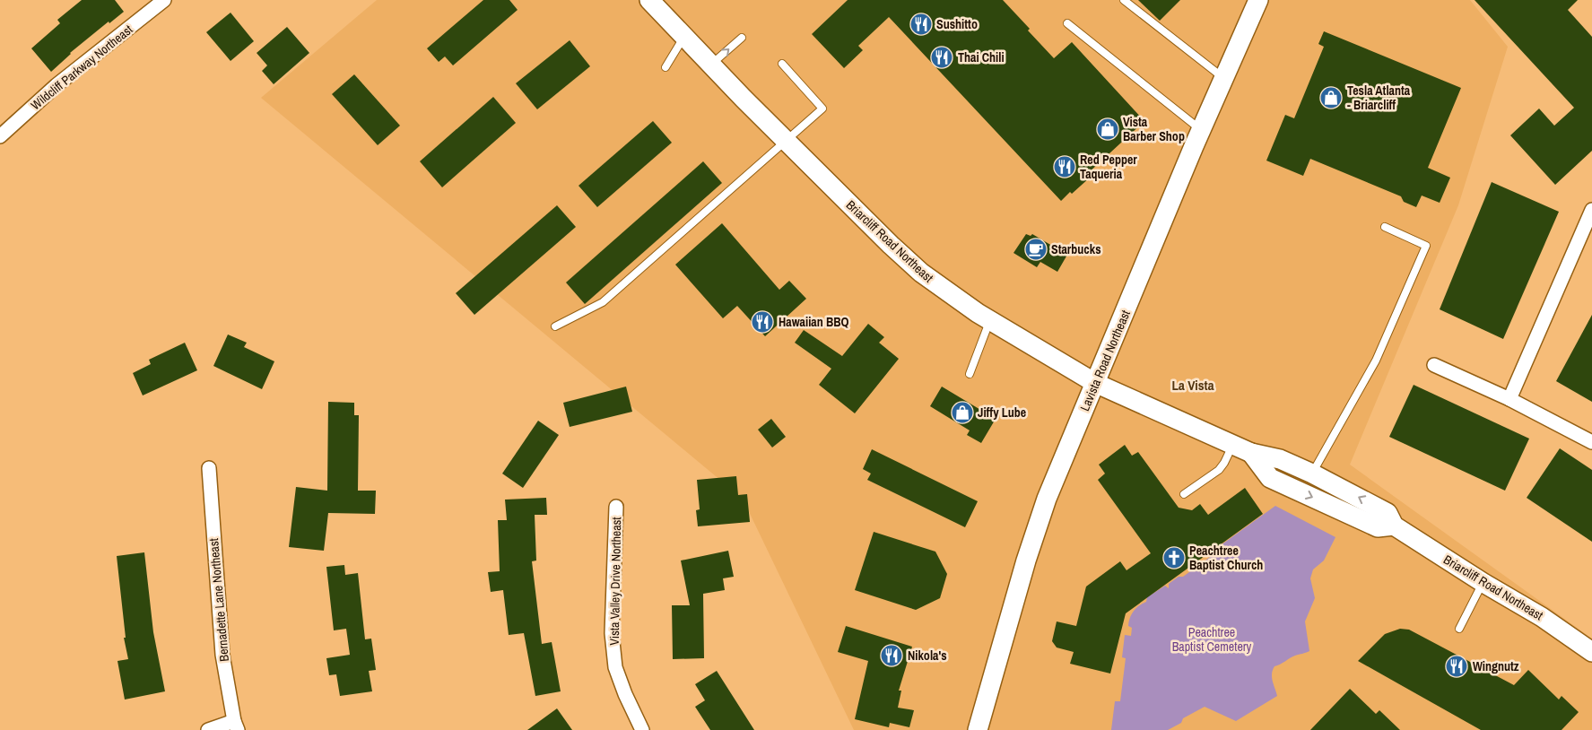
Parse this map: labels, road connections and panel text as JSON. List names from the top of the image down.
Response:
{
  "streets": {
    "main road": ["Briarcliff Road Northeast", "Lavista Road Northeast"],
    "street": ["Wildcliff Parkway Northeast", "Vista Valley Drive Northeast", "Bernadette Lane Northeast"]
  },
  "crossings": [
    ["Briarcliff Road Northeast", "Lavista Road Northeast"]
  ],
  "districts": ["La Vista"],
  "parks": ["Peachtree Baptist Cemetery"],
  "places": {
    "restaurant": [
      "Sushitto",
      "Thai Chili",
      "Red Pepper Taqueria",
      "Hawaiian BBQ",
      "Nikola's",
      "Wingnutz"
    ],
    "shop": ["Tesla Atlanta - Briarcliff", "Vista Barber Shop", "Jiffy Lube"],
    "cafe": ["Starbucks"],
    "church": ["Peachtree Baptist Church"]
  }
}
